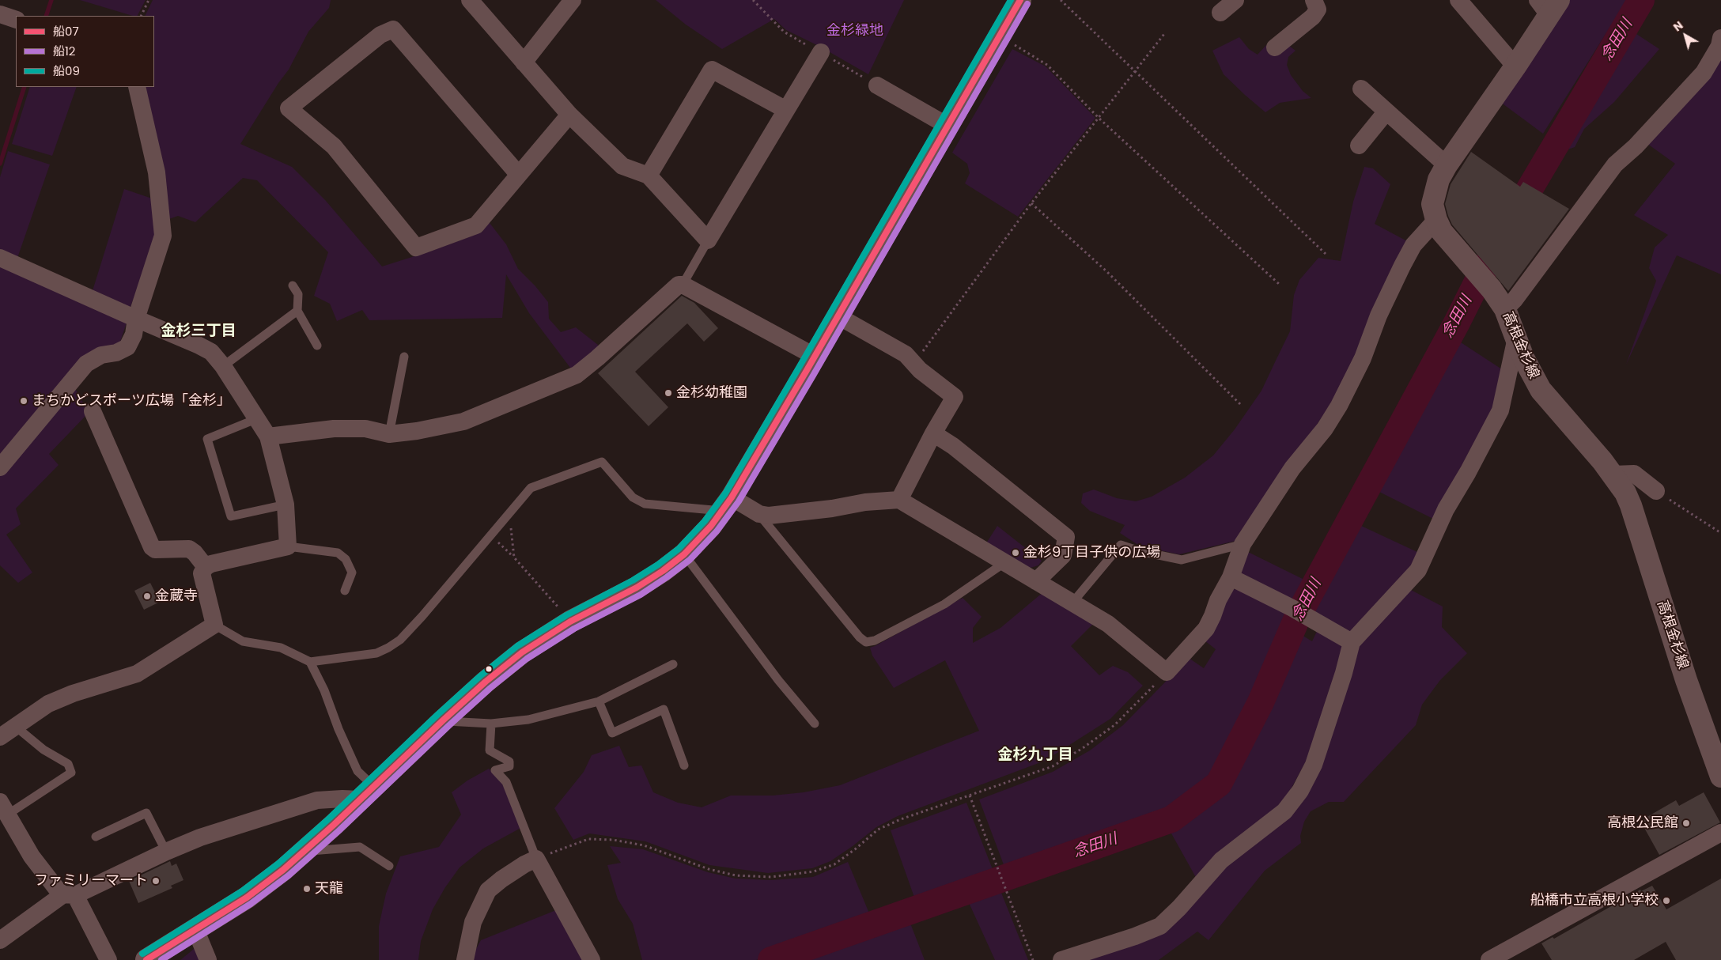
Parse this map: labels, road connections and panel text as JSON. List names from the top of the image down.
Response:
{
  "streets": {
    "street": ["高根金杉線"]
  },
  "districts": ["金杉三丁目", "金杉九丁目"],
  "water": ["念田川"],
  "parks": ["金杉緑地"],
  "places": [
    "金杉幼稚園",
    "まちかどスポーツ広場「金杉」",
    "金杉9丁目子供の広場",
    "金蔵寺",
    "高根公民館",
    "ファミリーマート",
    "天龍",
    "船橋市立高根小学校"
  ],
  "lines": ["transit line 船07", "transit line 船09", "transit line 船12"],
  "legend": ["船07", "船12", "船09"],
  "north": "top left"
}
